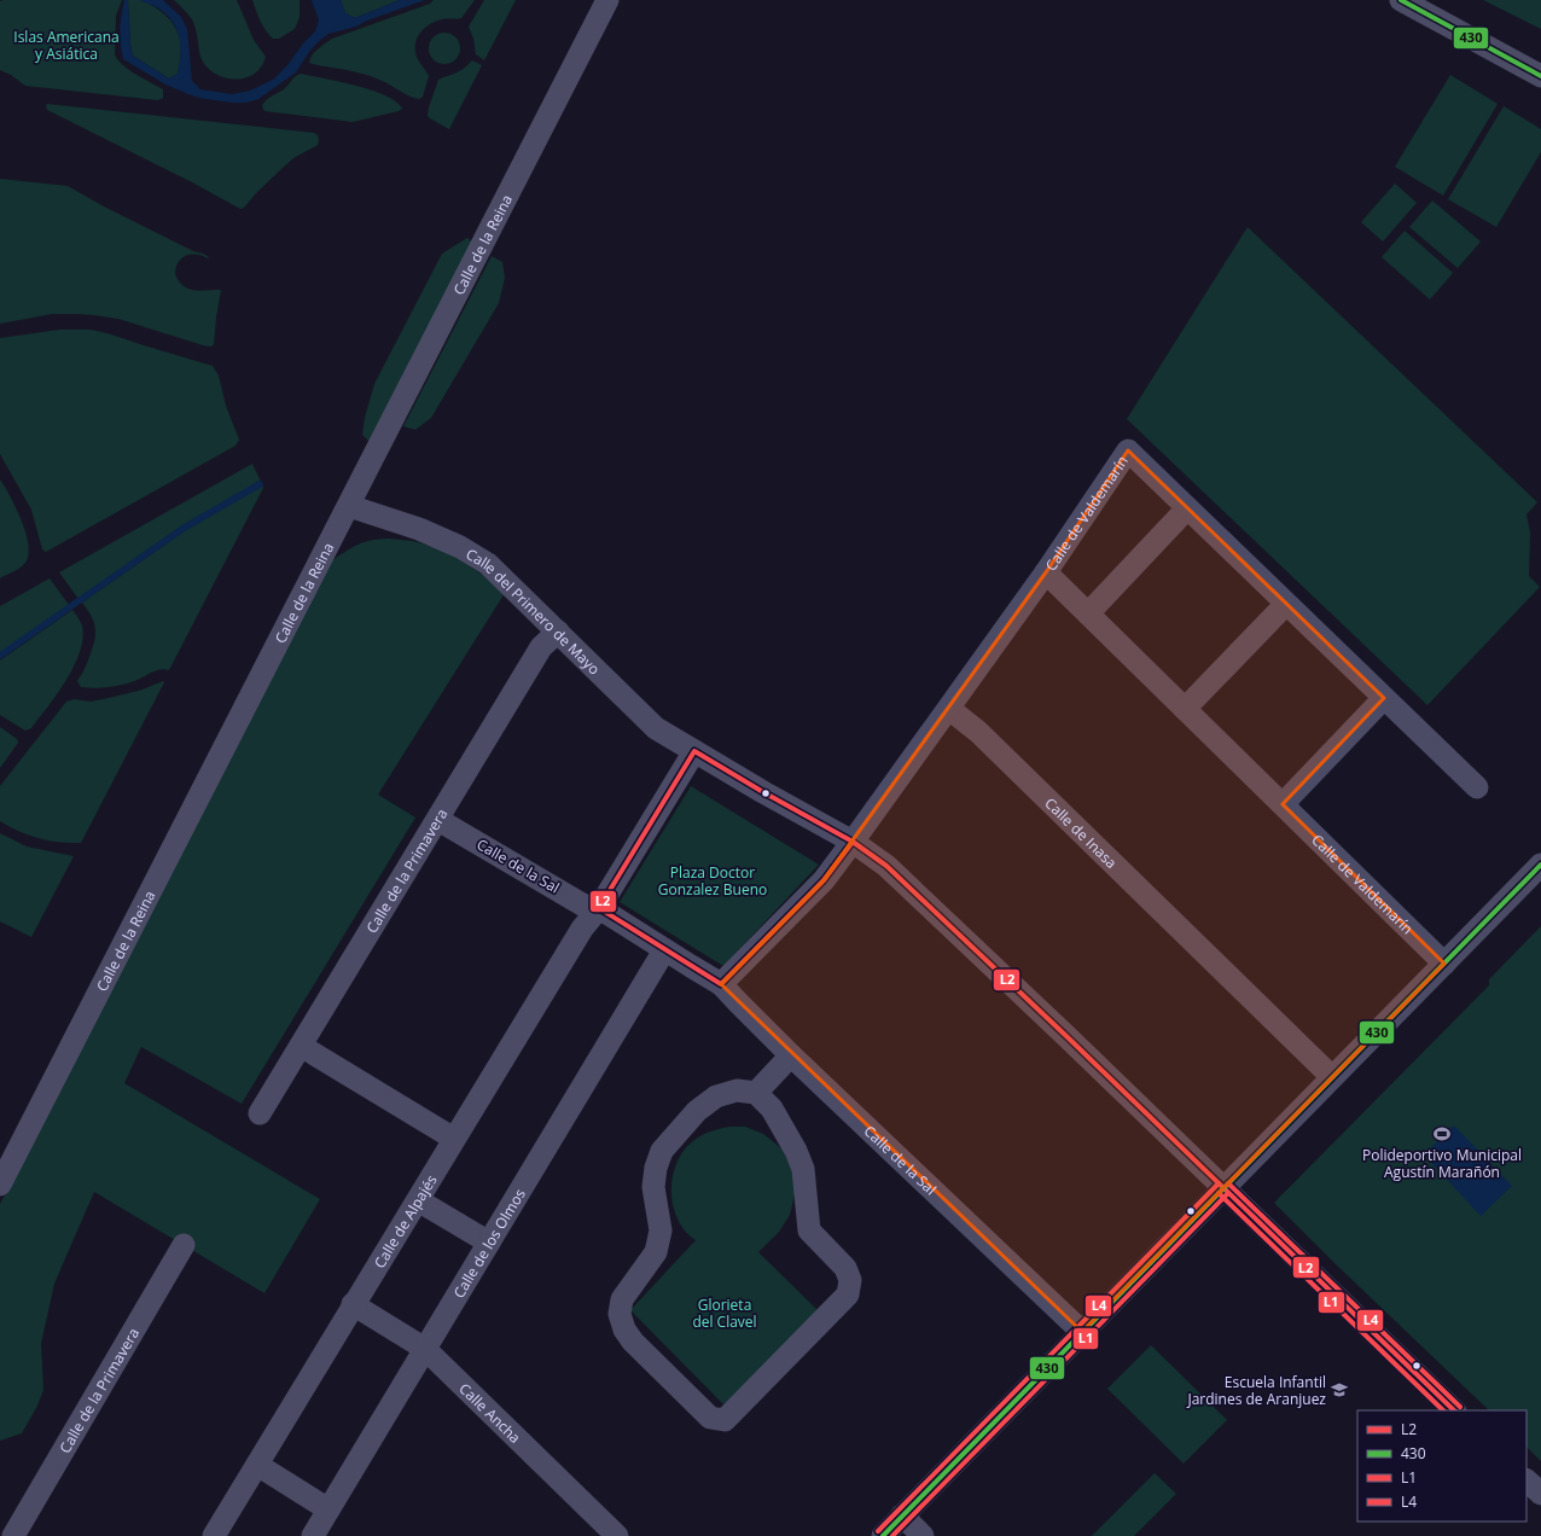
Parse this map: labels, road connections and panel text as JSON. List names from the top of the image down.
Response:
{
  "streets": {
    "street": [
      "Calle de la Reina",
      "Calle de Valdemarín",
      "Calle del Primero de Mayo",
      "Calle de Inasa",
      "Calle de la Sal",
      "Calle de la Primavera",
      "Calle de Alpajés",
      "Calle de los Olmos",
      "Calle Ancha"
    ]
  },
  "crossings": [
    ["Calle de la Reina", "Calle del Primero de Mayo"],
    ["Calle del Primero de Mayo", "Calle de la Primavera"],
    ["Calle del Primero de Mayo", "Calle de Alpajés"],
    ["Calle de la Sal", "Calle de la Primavera"],
    ["Calle de la Sal", "Calle de Alpajés"],
    ["Calle de la Sal", "Calle de los Olmos"],
    ["Calle de Alpajés", "Calle Ancha"],
    ["Calle de los Olmos", "Calle Ancha"]
  ],
  "parks": ["Islas Americana y Asiática", "Plaza Doctor Gonzalez Bueno", "Glorieta del Clavel"],
  "places": {
    "sports": ["Polideportivo Municipal Agustín Marañón"],
    "school or university": ["Escuela Infantil Jardines de Aranjuez"]
  },
  "lines": [
    "transit line 430",
    "transit line L2",
    "transit line L4",
    "transit line L1"
  ],
  "legend": [
    "L2",
    "430",
    "L1",
    "L4"
  ]
}
